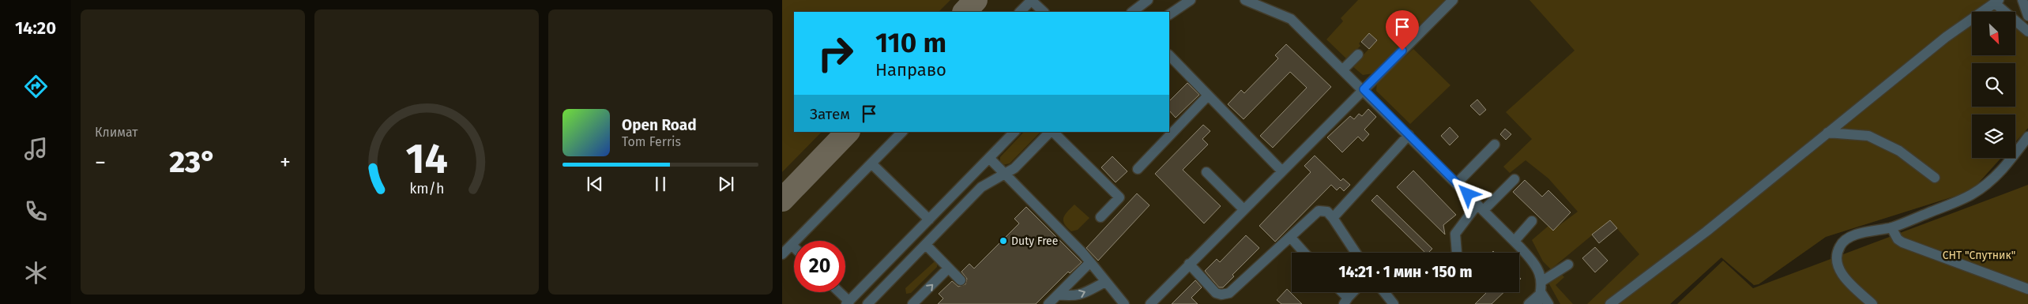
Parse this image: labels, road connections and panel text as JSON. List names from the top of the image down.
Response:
{
  "parks": ["СНТ \"Спутник\""],
  "places": ["Duty Free"],
  "north": "bottom right",
  "page": {
    "tabs": "14:20",
    "tile": "Климат",
    "turn": ["110 m", "Направо"],
    "then": "Затем",
    "song": ["Open Road", "Tom Ferris"],
    "heat": ["−", "23°", "+"],
    "limit": "20",
    "trip": "14:21 · 1 мин · 150 m",
    "gauge": ["14", "km/h"]
  }
}
